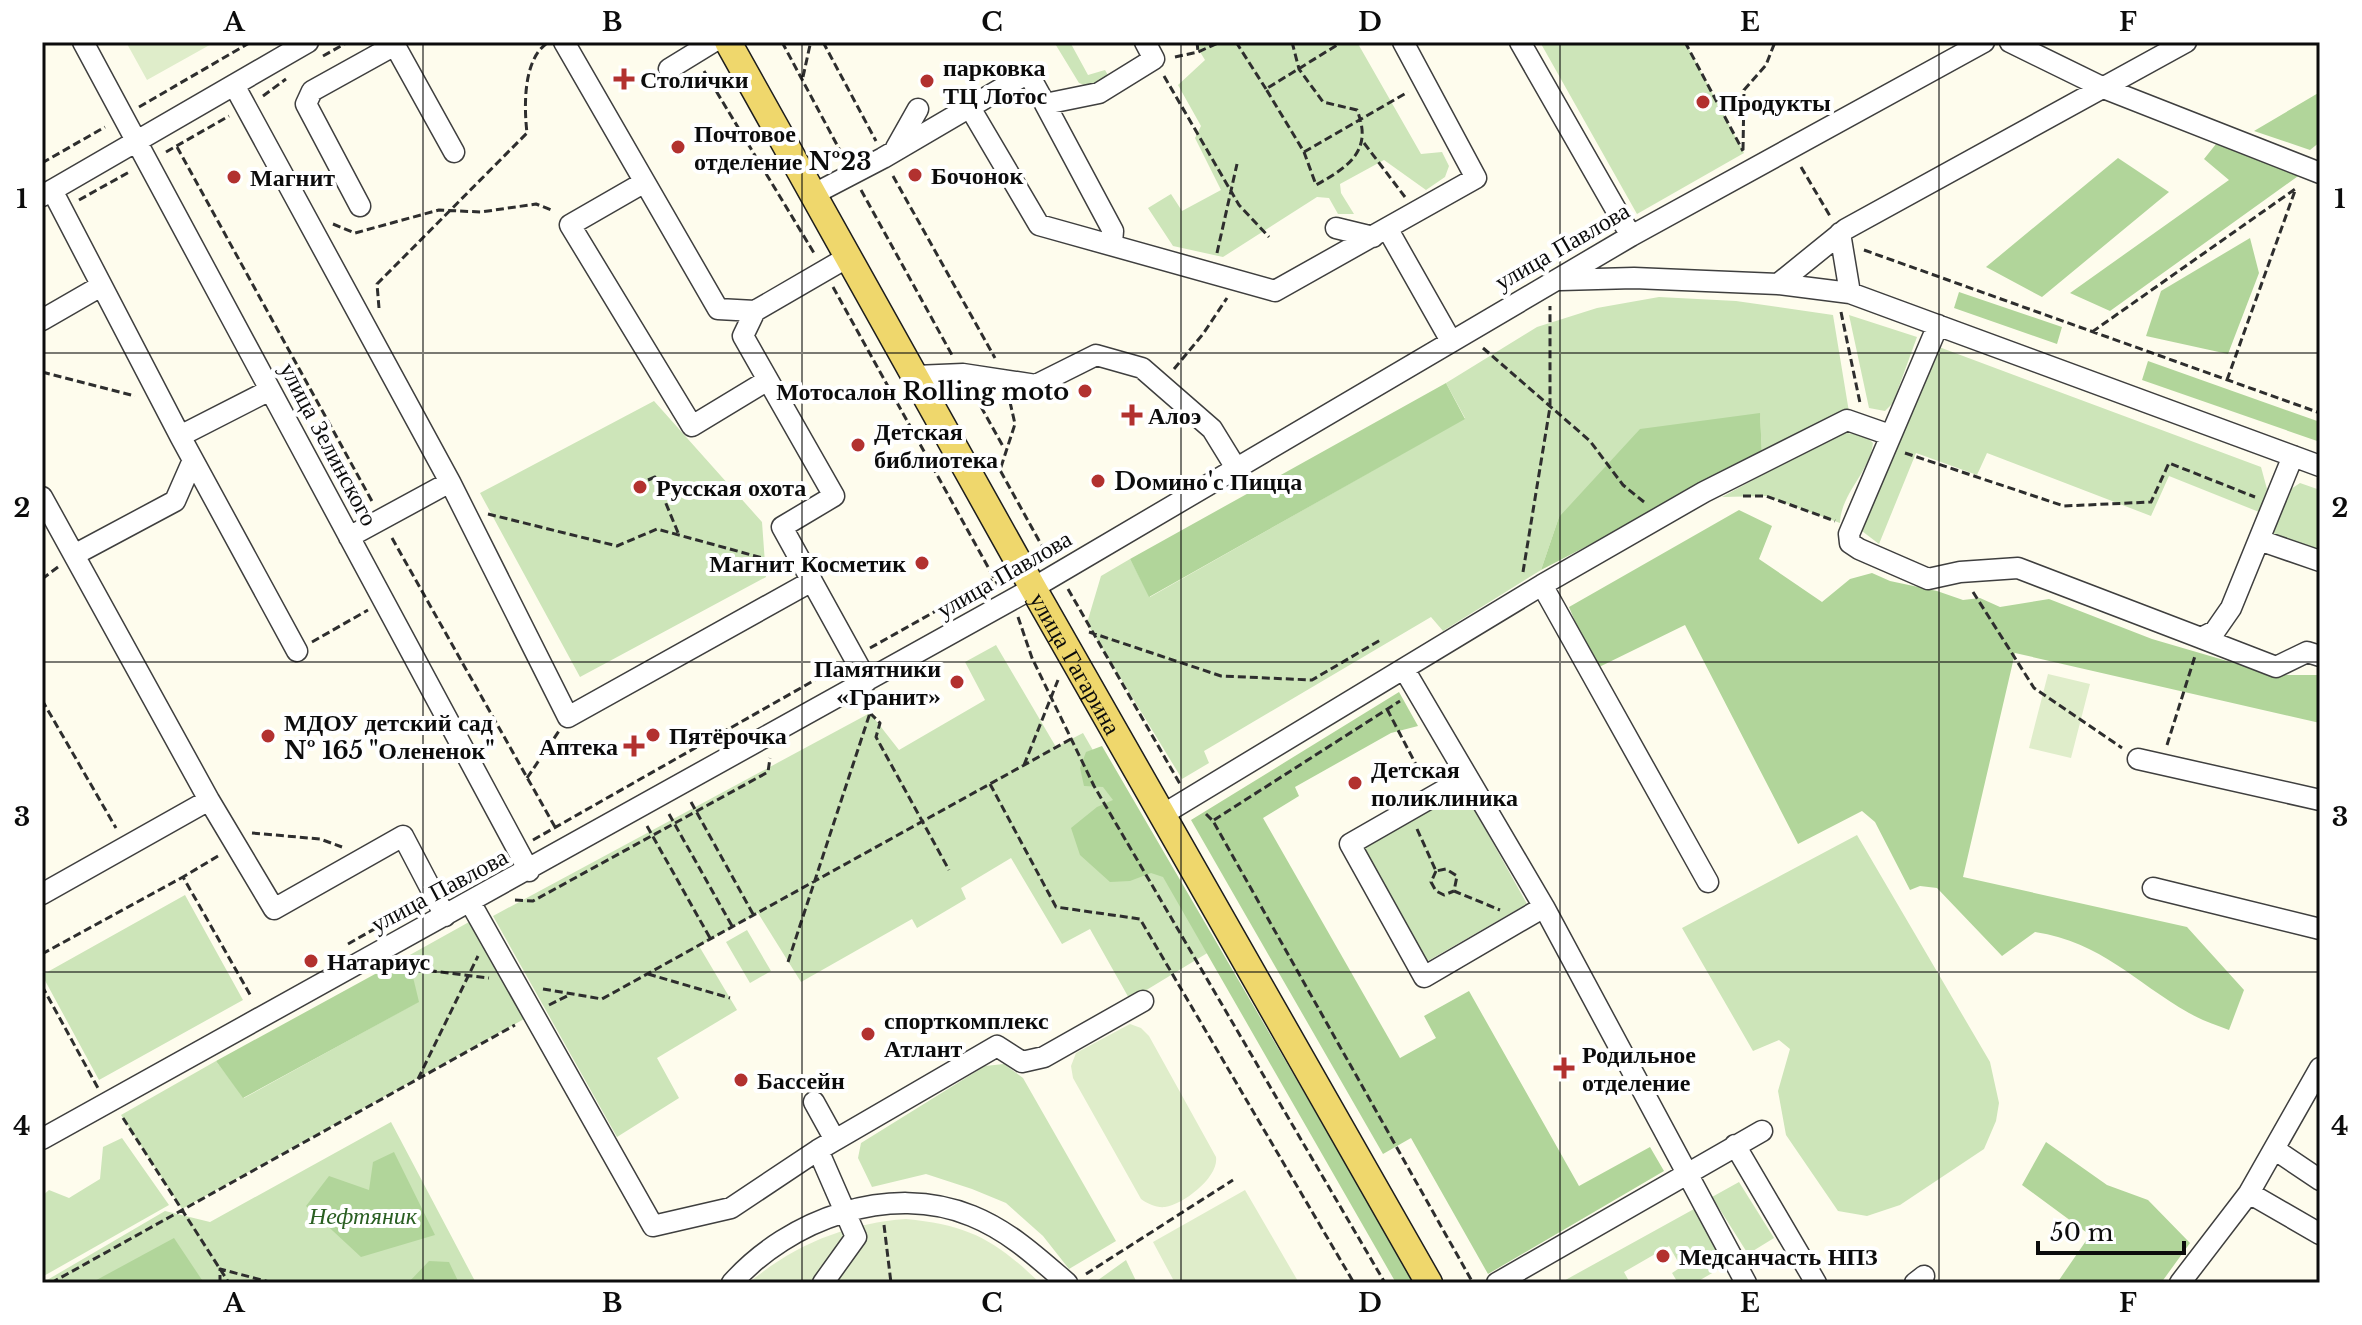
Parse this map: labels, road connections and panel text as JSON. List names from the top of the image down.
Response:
{
  "streets": {
    "main road": ["улица Гагарина"],
    "street": ["улица Павлова", "улица Зелинского"]
  },
  "crossings": [
    ["улица Павлова", "улица Зелинского"],
    ["улица Павлова", "улица Гагарина"]
  ],
  "parks": ["Нефтяник"],
  "places": {
    "health": [
      "Столички",
      "Алоэ",
      "Аптека",
      "Родильное отделение"
    ],
    "other": [
      "парковка ТЦ Лотос",
      "Продукты",
      "Почтовое отделение №23",
      "Бочонок",
      "Магнит",
      "Мотосалон Rolling moto",
      "Детская библиотека",
      "Doмино'с Пицца",
      "Русская охота",
      "Магнит Косметик",
      "Памятники «Гранит»",
      "Пятёрочка",
      "МДОУ детский сад № 165 \"Олененок\"",
      "Детская поликлиника",
      "Натариус",
      "спорткомплекс Атлант",
      "Бассейн",
      "Медсанчасть НПЗ"
    ]
  },
  "scale_bar": "50 m",
  "grid": {
    "columns": [
      "A",
      "B",
      "C",
      "D",
      "E",
      "F"
    ],
    "rows": [
      "1",
      "2",
      "3",
      "4"
    ]
  }
}
